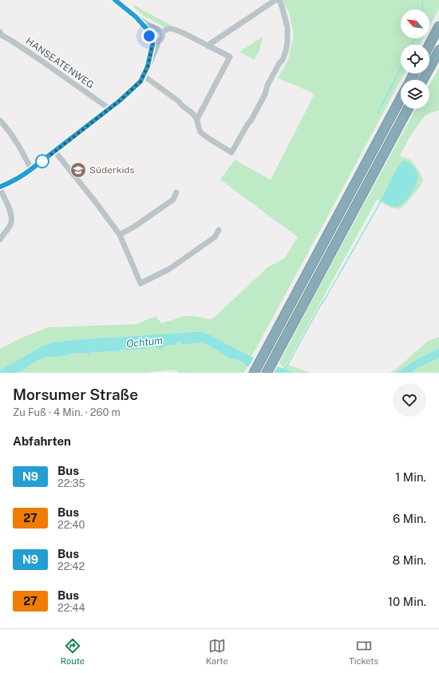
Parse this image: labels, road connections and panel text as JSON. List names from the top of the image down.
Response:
{
  "streets": {
    "street": ["HANSEATENWEG"]
  },
  "water": ["Ochtum"],
  "places": {
    "school or university": ["Süderkids"]
  },
  "lines": ["bus line N9"],
  "north": "top left",
  "page": {
    "heading": [
      ["Morsumer Straße", "Zu Fuß · 4 Min. · 260 m"],
      "Abfahrten"
    ],
    "list": [
      {
        "mark": "N9",
        "name": "Bus",
        "note": "22:35",
        "value": "1 Min."
      },
      {
        "mark": "27",
        "name": "Bus",
        "note": "22:40",
        "value": "6 Min."
      },
      {
        "mark": "N9",
        "name": "Bus",
        "note": "22:42",
        "value": "8 Min."
      },
      {
        "mark": "27",
        "name": "Bus",
        "note": "22:44",
        "value": "10 Min."
      }
    ],
    "tabs": ["Route", "Karte", "Tickets"]
  }
}
